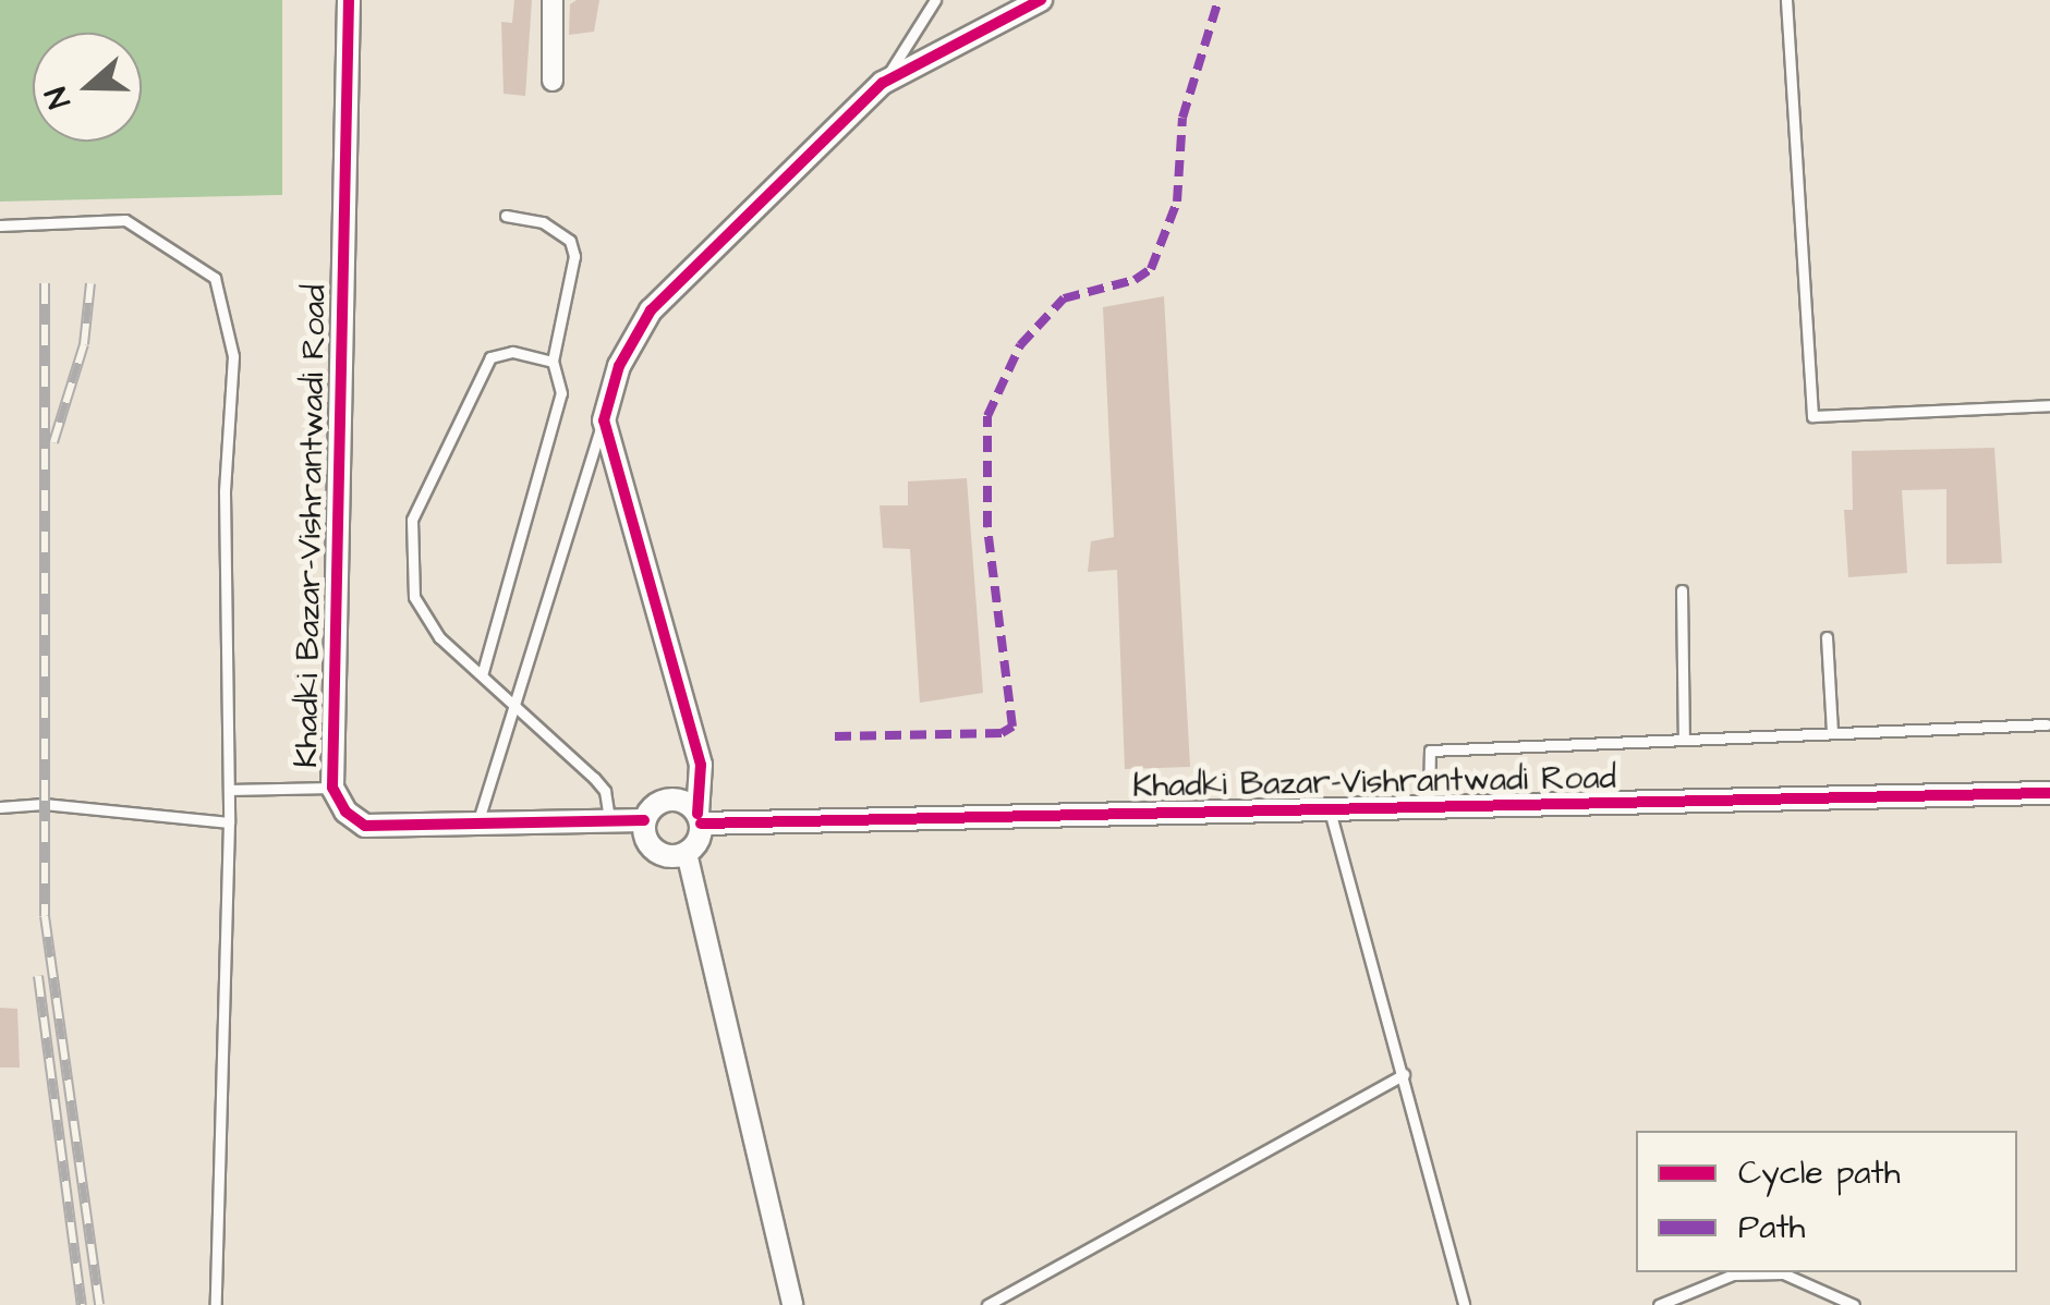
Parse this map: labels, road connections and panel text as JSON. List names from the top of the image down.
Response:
{
  "streets": {
    "street": ["Khadki Bazar-Vishrantwadi Road"]
  },
  "legend": ["Cycle path", "Path"],
  "north": "left"
}
